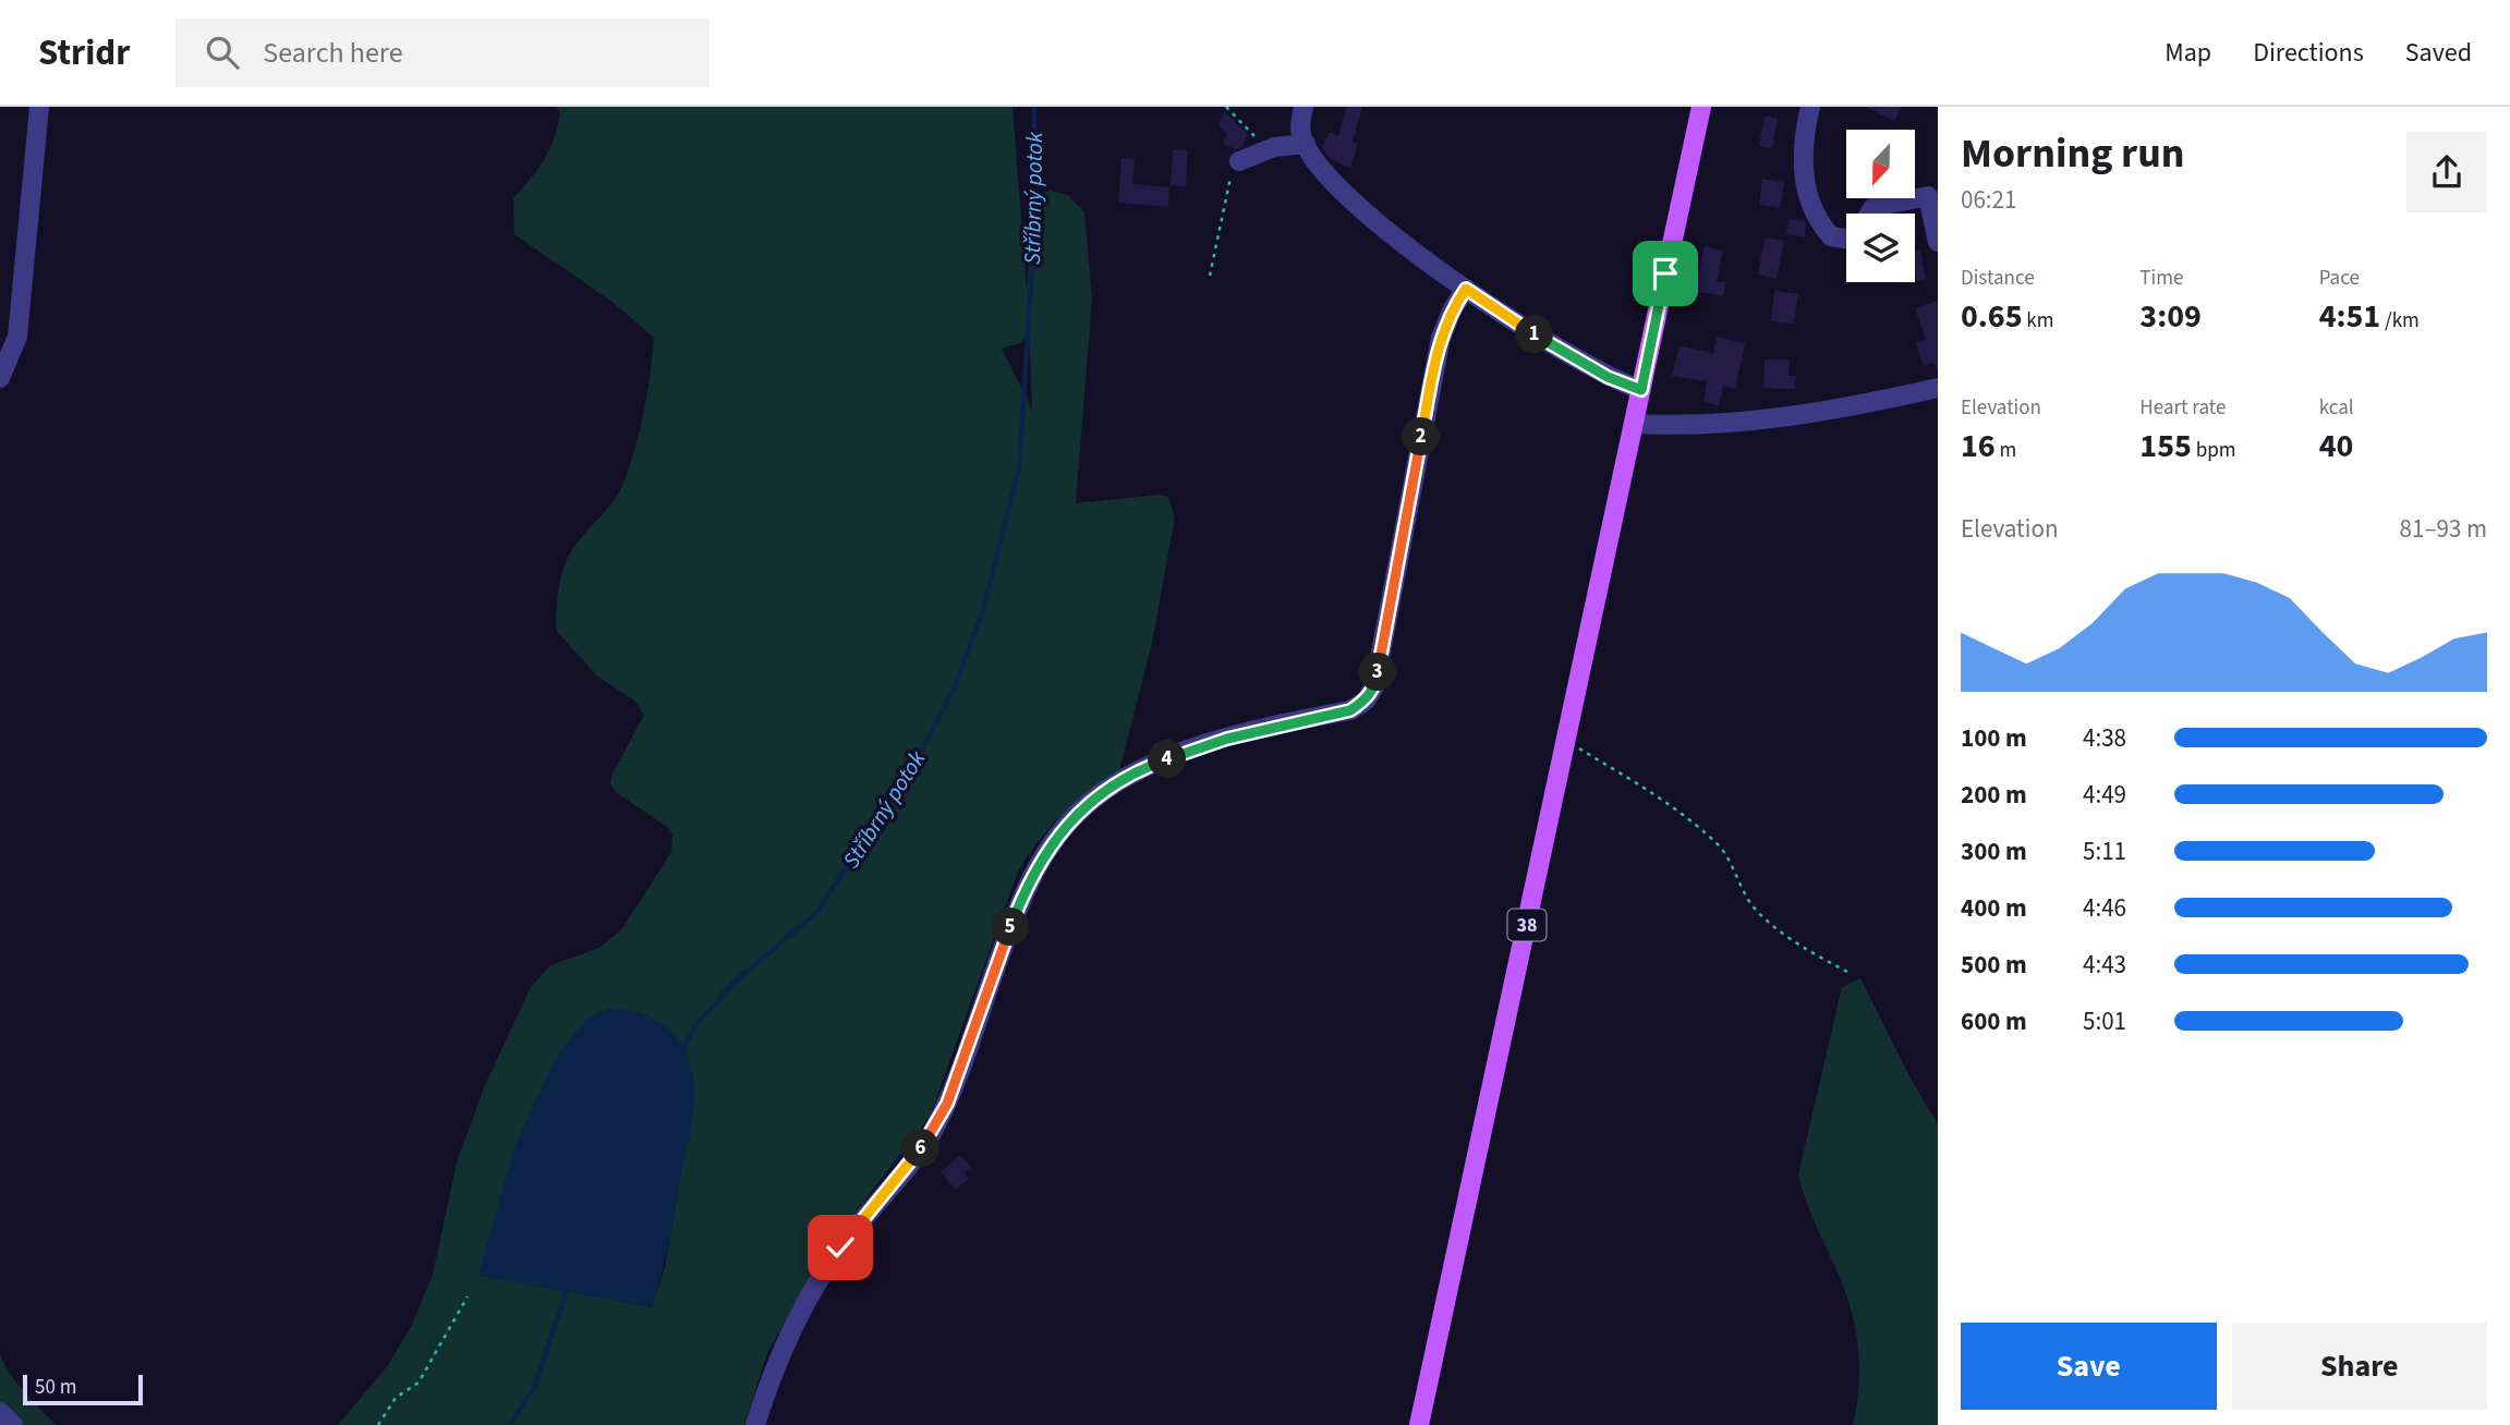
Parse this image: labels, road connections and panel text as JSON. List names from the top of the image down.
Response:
{
  "streets": {
    "main road": ["38"]
  },
  "water": ["Stříbrný potok"],
  "scale_bar": "50 m",
  "north": "bottom",
  "page": {
    "header": "Stridr",
    "search": "Search here",
    "nav": ["Map", "Directions", "Saved"],
    "heading": ["Morning run", "06:21"],
    "stats": [
      ["Distance", "0.65 km"],
      ["Time", "3:09"],
      ["Pace", "4:51 /km"],
      ["Elevation", "16 m"],
      ["Heart rate", "155 bpm"],
      ["kcal", "40"]
    ],
    "pins": [
      "1",
      "2",
      "3",
      "4",
      "5",
      "6"
    ],
    "chart": ["Elevation", "81–93 m"],
    "list": [
      {
        "name": "100 m",
        "note": "4:38"
      },
      {
        "name": "200 m",
        "note": "4:49"
      },
      {
        "name": "300 m",
        "note": "5:11"
      },
      {
        "name": "400 m",
        "note": "4:46"
      },
      {
        "name": "500 m",
        "note": "4:43"
      },
      {
        "name": "600 m",
        "note": "5:01"
      }
    ],
    "buttons": ["Save", "Share"],
    "scale": "50 m"
  }
}
